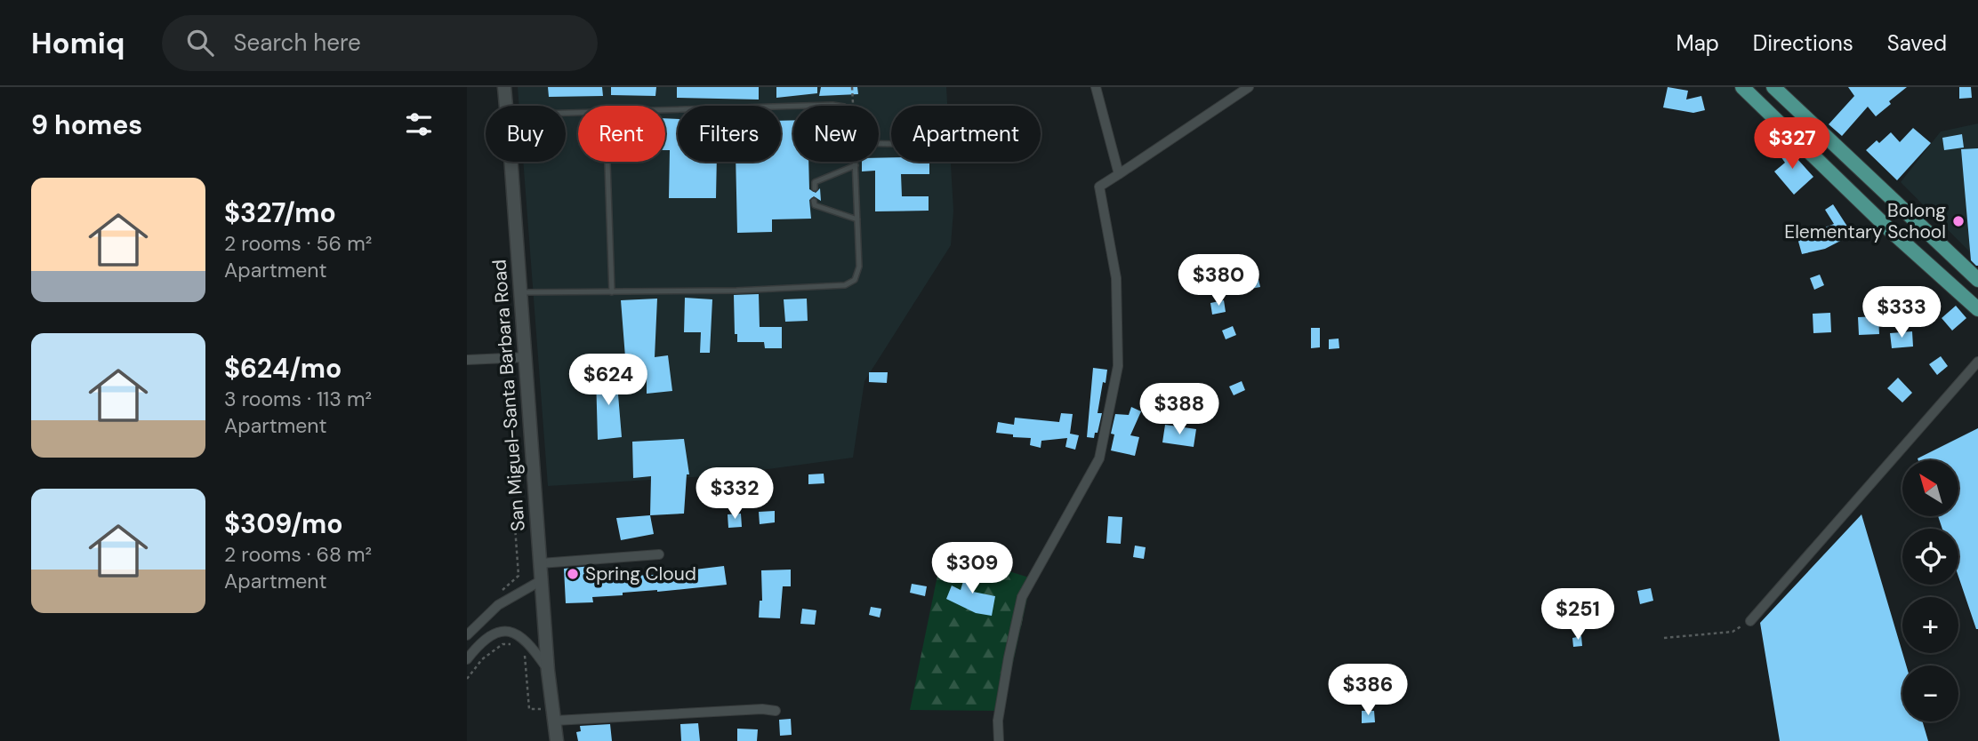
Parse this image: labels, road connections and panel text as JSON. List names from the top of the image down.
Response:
{
  "streets": {
    "main road": ["San Miguel-Santa Barbara Road"]
  },
  "places": ["Bolong Elementary School", "Spring Cloud"],
  "north": "top left",
  "page": {
    "header": "Homiq",
    "search": "Search here",
    "nav": ["Map", "Directions", "Saved"],
    "heading": "9 homes",
    "chip": [
      "Buy",
      "Rent",
      "Filters",
      "New",
      "Apartment"
    ],
    "price": [
      "$327",
      "$380",
      "$333",
      "$624",
      "$388",
      "$332",
      "$309",
      "$251",
      "$386"
    ],
    "list": [
      {
        "name": "$327/mo",
        "note": "2 rooms · 56 m² · Apartment"
      },
      {
        "name": "$624/mo",
        "note": "3 rooms · 113 m² · Apartment"
      },
      {
        "name": "$309/mo",
        "note": "2 rooms · 68 m² · Apartment"
      }
    ],
    "map_buttons": ["+", "−"]
  }
}
